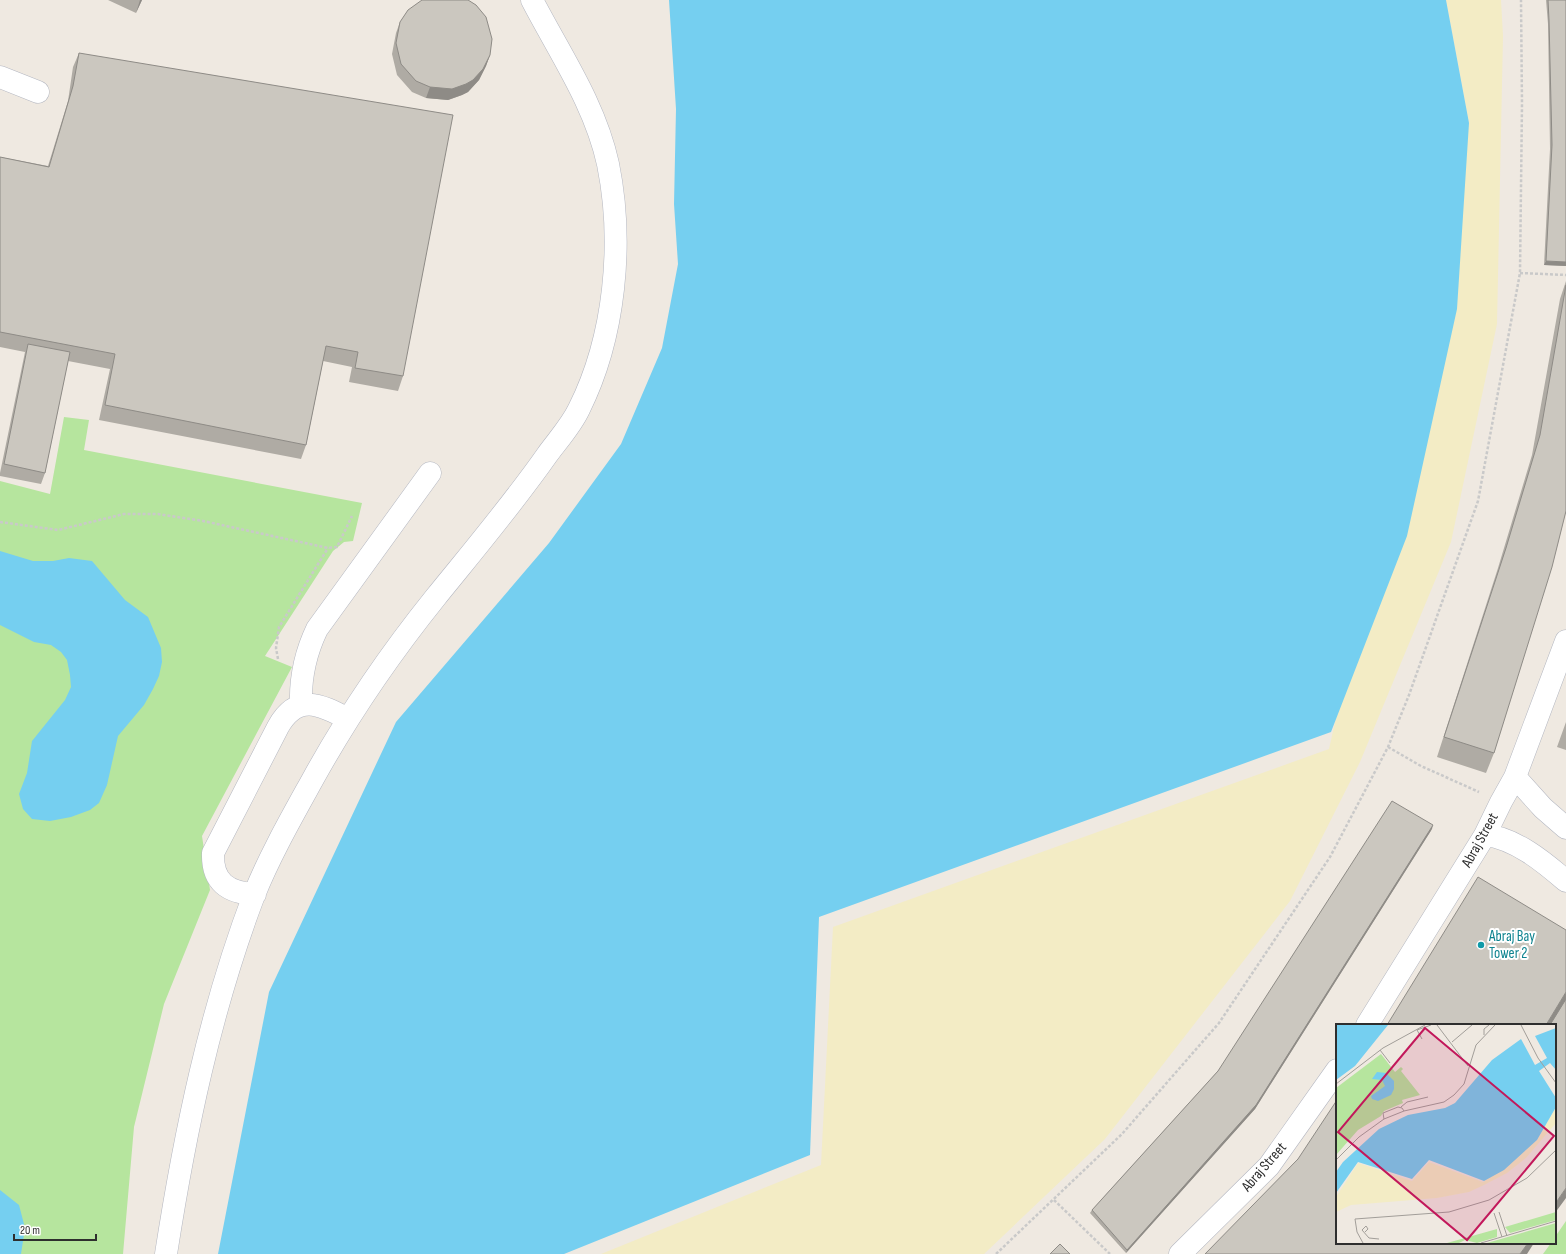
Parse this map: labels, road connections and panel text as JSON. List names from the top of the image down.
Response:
{
  "streets": {
    "street": ["Abraj Street"]
  },
  "places": ["Abraj Bay Tower 2"],
  "scale_bar": "20 m"
}
